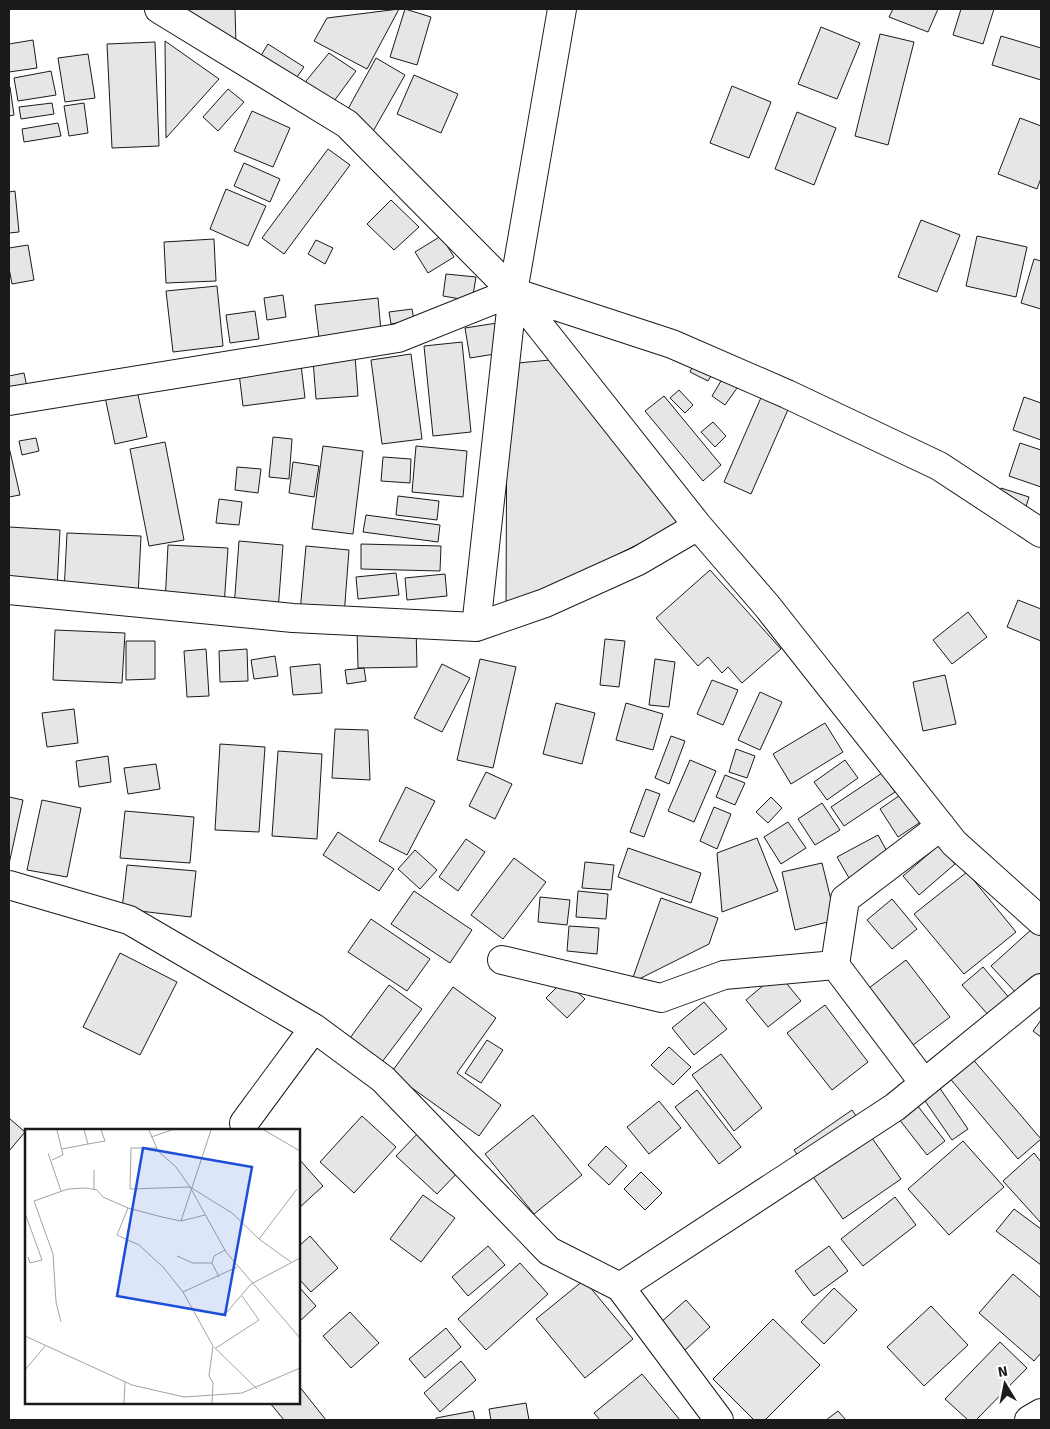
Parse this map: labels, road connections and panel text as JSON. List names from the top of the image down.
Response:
{
  "north": "top"
}
